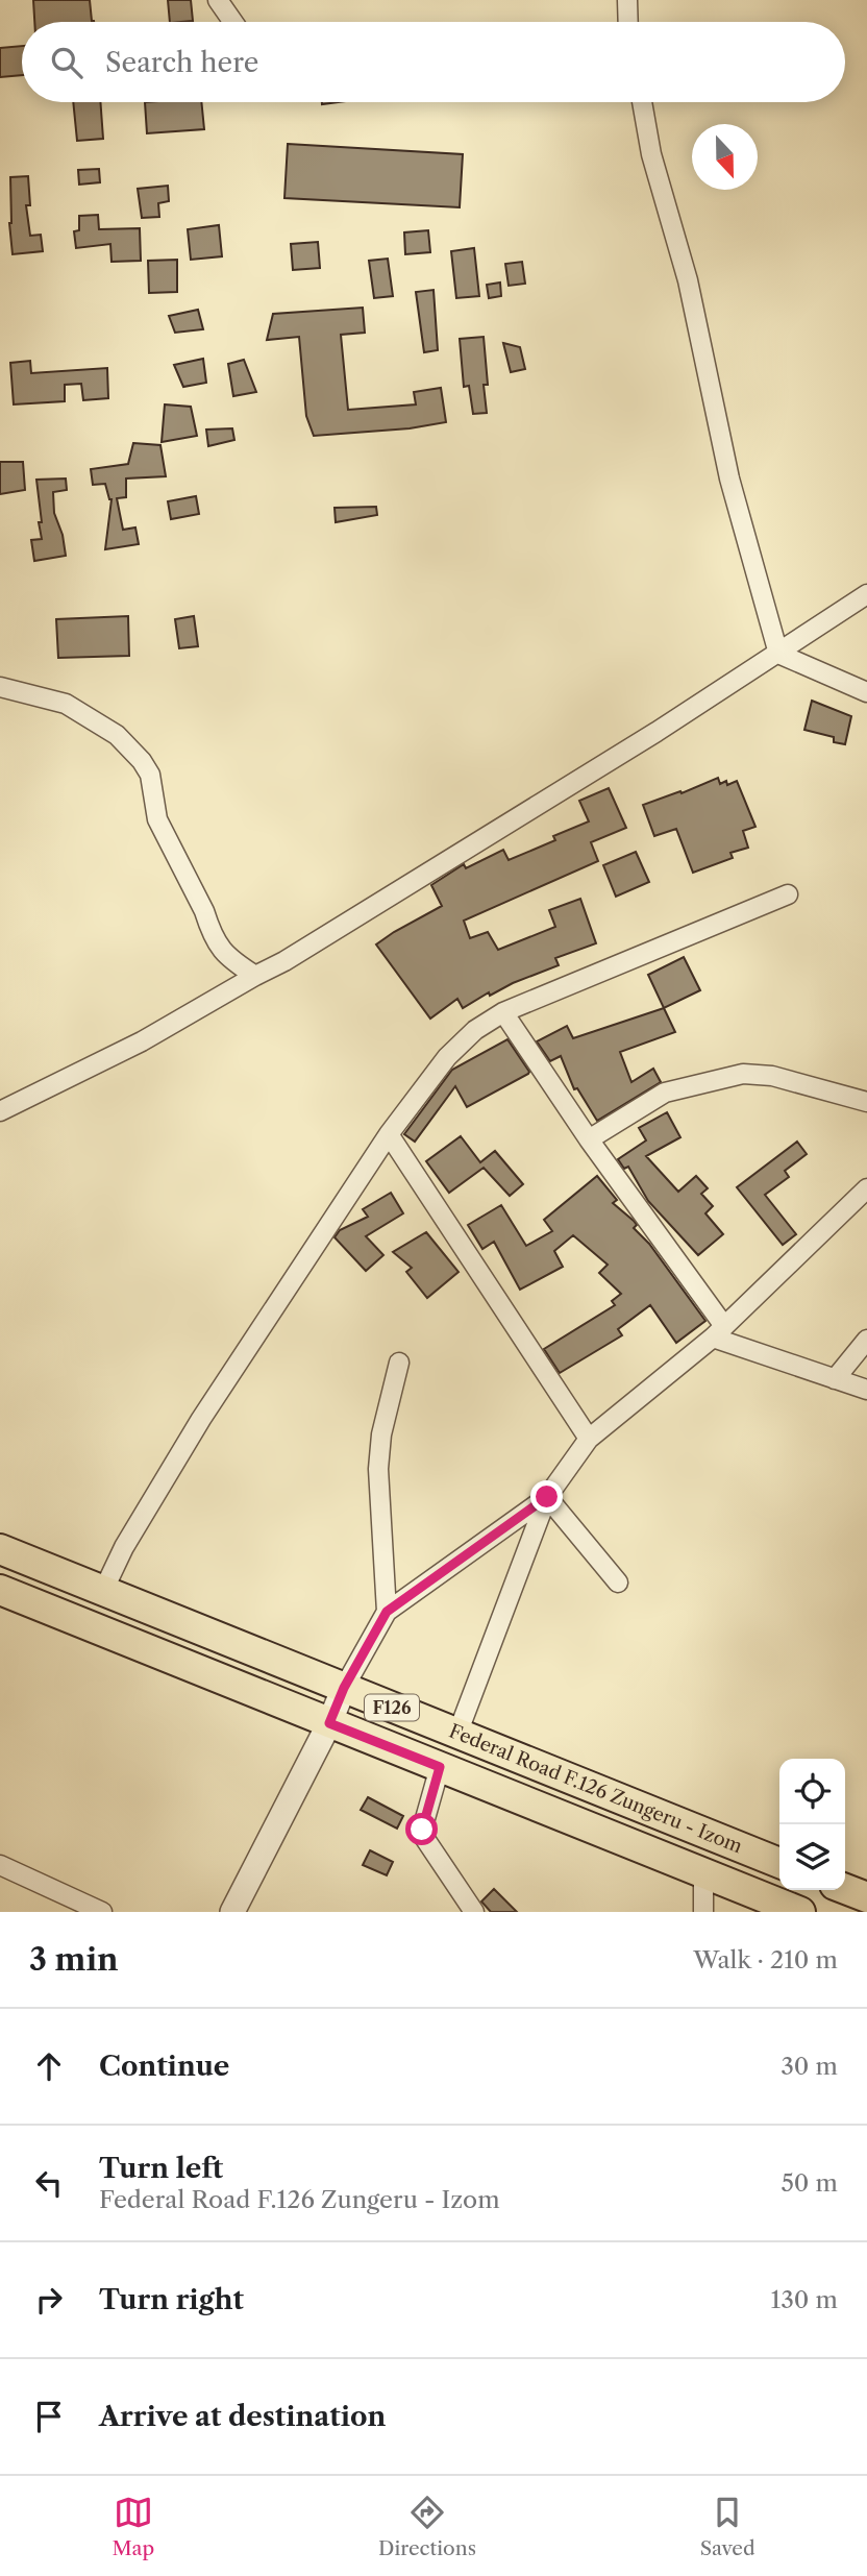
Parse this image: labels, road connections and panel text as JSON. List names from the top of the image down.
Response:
{
  "streets": {
    "main road": ["F126", "Federal Road F.126 Zungeru - Izom"]
  },
  "north": "bottom",
  "page": {
    "search": "Search here",
    "heading": ["3 min", "Walk · 210 m"],
    "list": [
      ["Continue", "30 m"],
      ["Turn left", "Federal Road F.126 Zungeru - Izom", "50 m"],
      ["Turn right", "130 m"],
      "Arrive at destination"
    ],
    "nav": ["Map", "Directions", "Saved"]
  }
}
